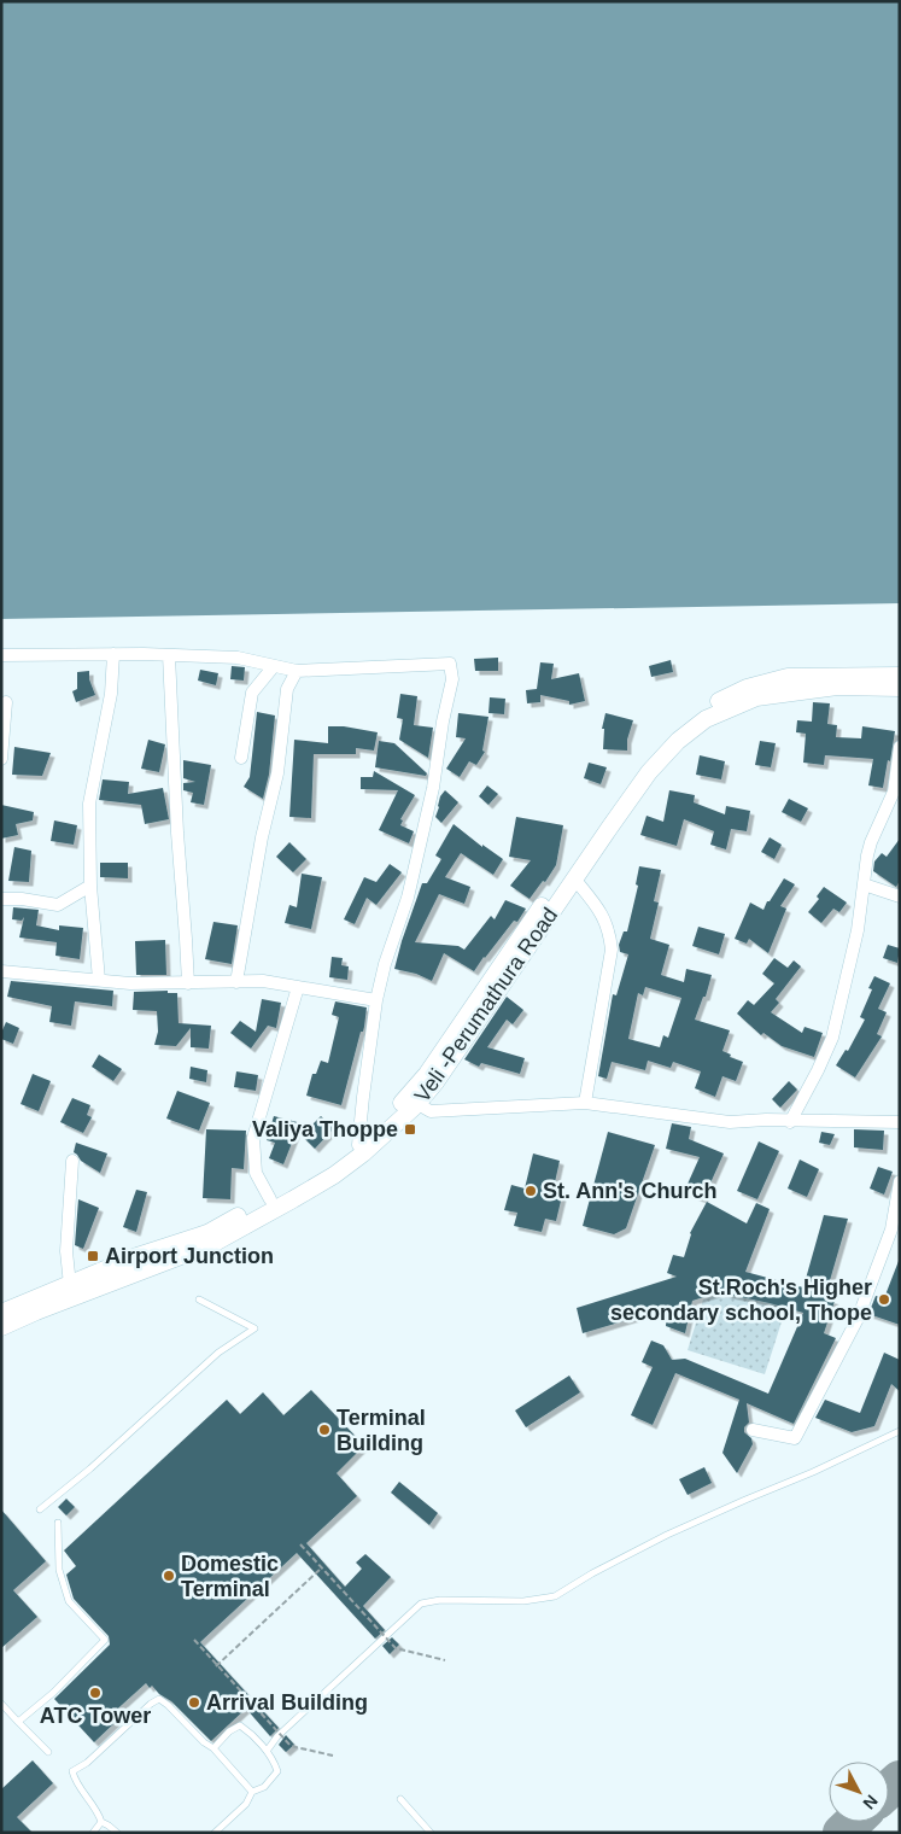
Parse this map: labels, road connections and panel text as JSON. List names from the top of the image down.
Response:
{
  "streets": {
    "main road": ["Veli -Perumathura Road"]
  },
  "places": {
    "transit": ["Valiya Thoppe", "Airport Junction"],
    "other": [
      "St. Ann's Church",
      "St.Roch's Higher secondary school, Thope",
      "Terminal Building",
      "Domestic Terminal",
      "ATC Tower",
      "Arrival Building"
    ]
  },
  "north": "bottom right"
}
